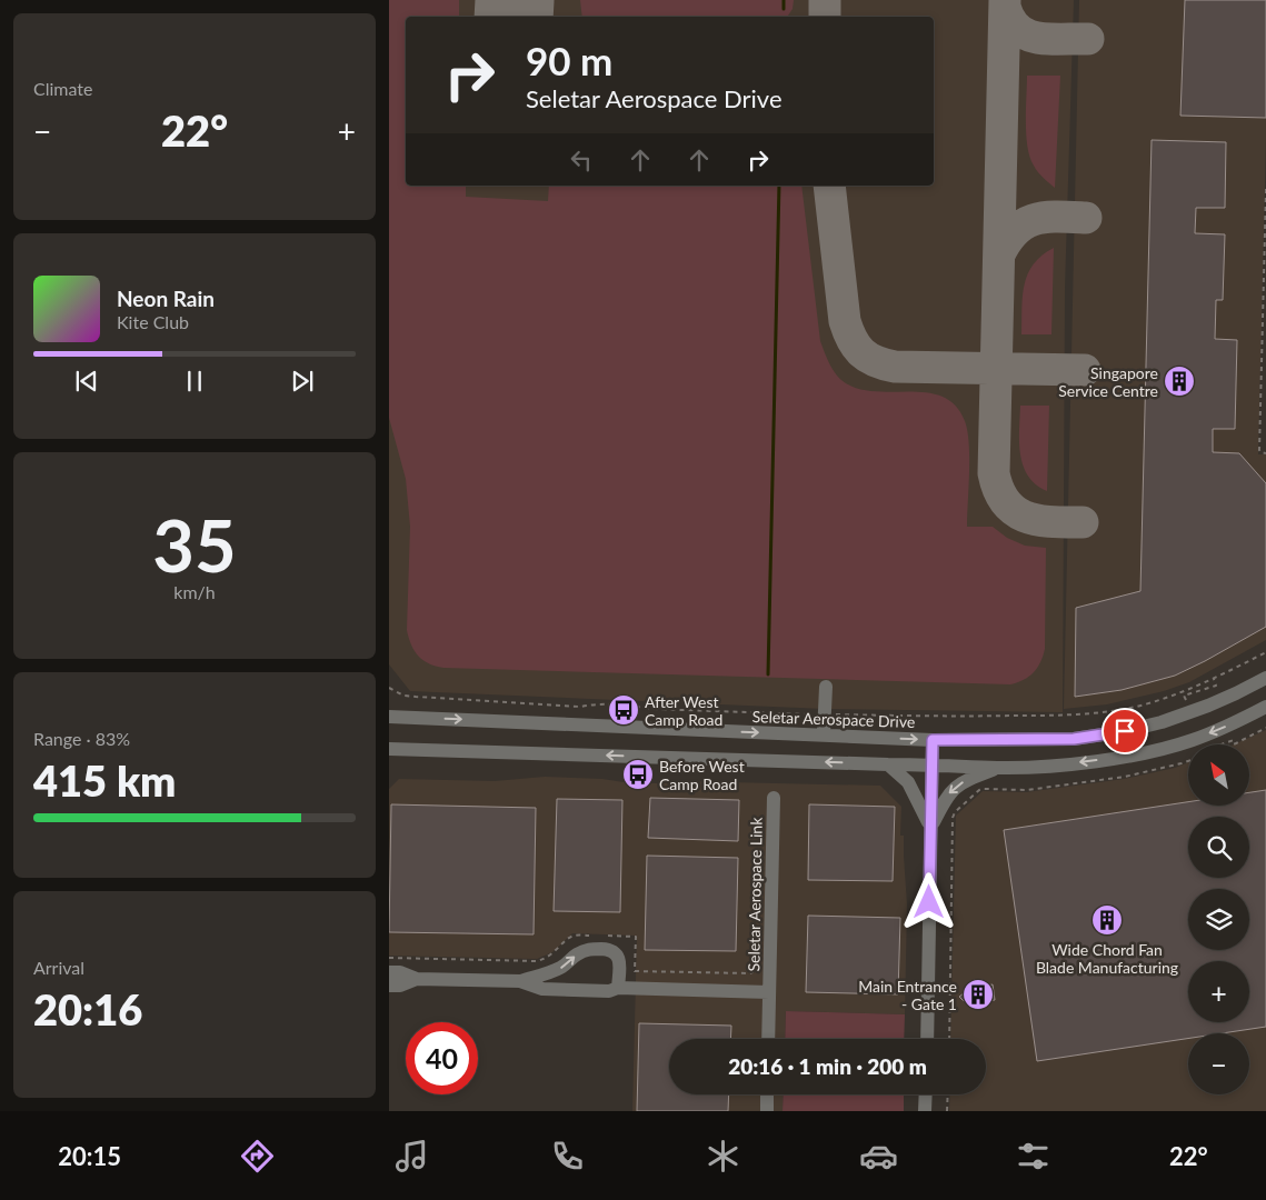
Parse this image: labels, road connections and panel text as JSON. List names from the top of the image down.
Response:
{
  "streets": {
    "street": ["Seletar Aerospace Drive", "Seletar Aerospace Link"]
  },
  "places": {
    "building": ["Singapore Service Centre", "Wide Chord Fan Blade Manufacturing", "Main Entrance - Gate 1"],
    "bus stop": ["After West Camp Road", "Before West Camp Road"]
  },
  "north": "top left",
  "page": {
    "tile": [
      "Climate",
      ["35", "km/h"],
      ["Range · 83%", "415 km"],
      ["Arrival", "20:16"]
    ],
    "turn": ["90 m", "Seletar Aerospace Drive"],
    "heat": ["−", "22°", "+"],
    "song": ["Neon Rain", "Kite Club"],
    "map_buttons": ["+", "−"],
    "limit": "40",
    "trip": "20:16 · 1 min · 200 m",
    "tabs": ["20:15", "22°"]
  }
}
